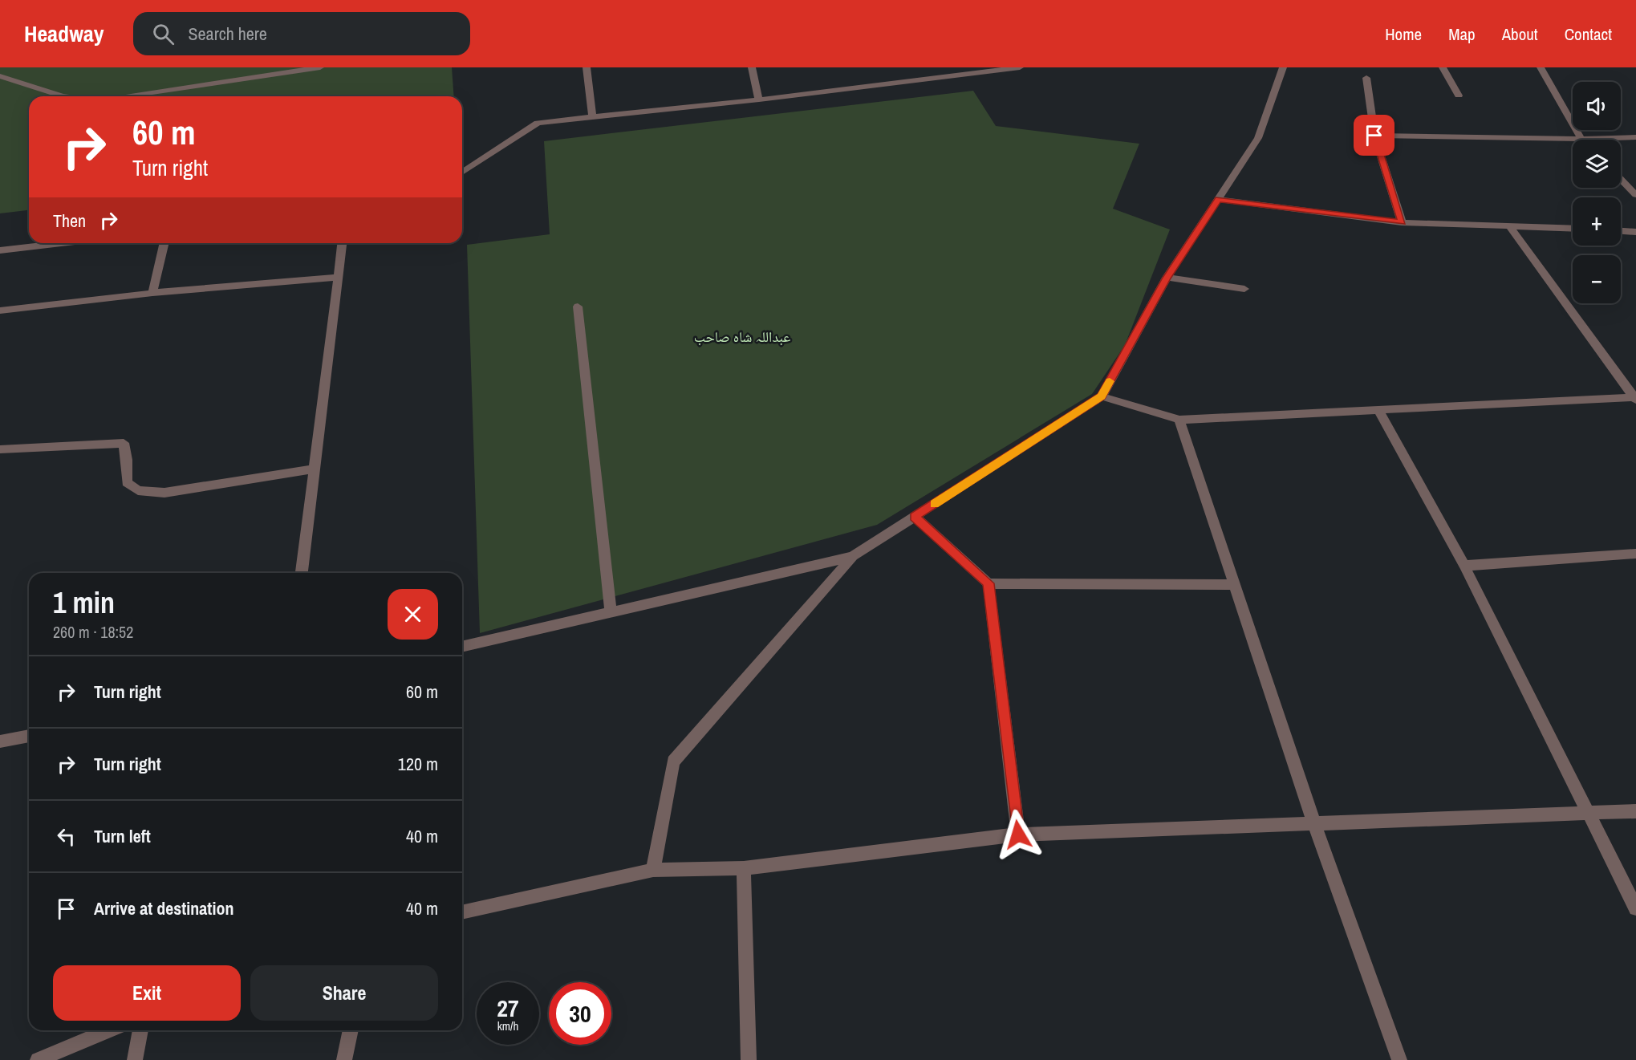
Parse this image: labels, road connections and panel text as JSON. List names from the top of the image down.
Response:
{
  "parks": ["عبداللہ شاہ صاحب"],
  "page": {
    "header": "Headway",
    "search": "Search here",
    "nav": [
      "Home",
      "Map",
      "About",
      "Contact"
    ],
    "map_buttons": ["+", "−"],
    "turn": ["60 m", "Turn right"],
    "then": "Then",
    "heading": ["1 min", "260 m · 18:52"],
    "list": [
      {
        "name": "Turn right",
        "value": "60 m"
      },
      {
        "name": "Turn right",
        "value": "120 m"
      },
      {
        "name": "Turn left",
        "value": "40 m"
      },
      {
        "name": "Arrive at destination",
        "value": "40 m"
      }
    ],
    "buttons": ["Exit", "Share"],
    "speed": "27 km/h",
    "limit": "30"
  }
}
